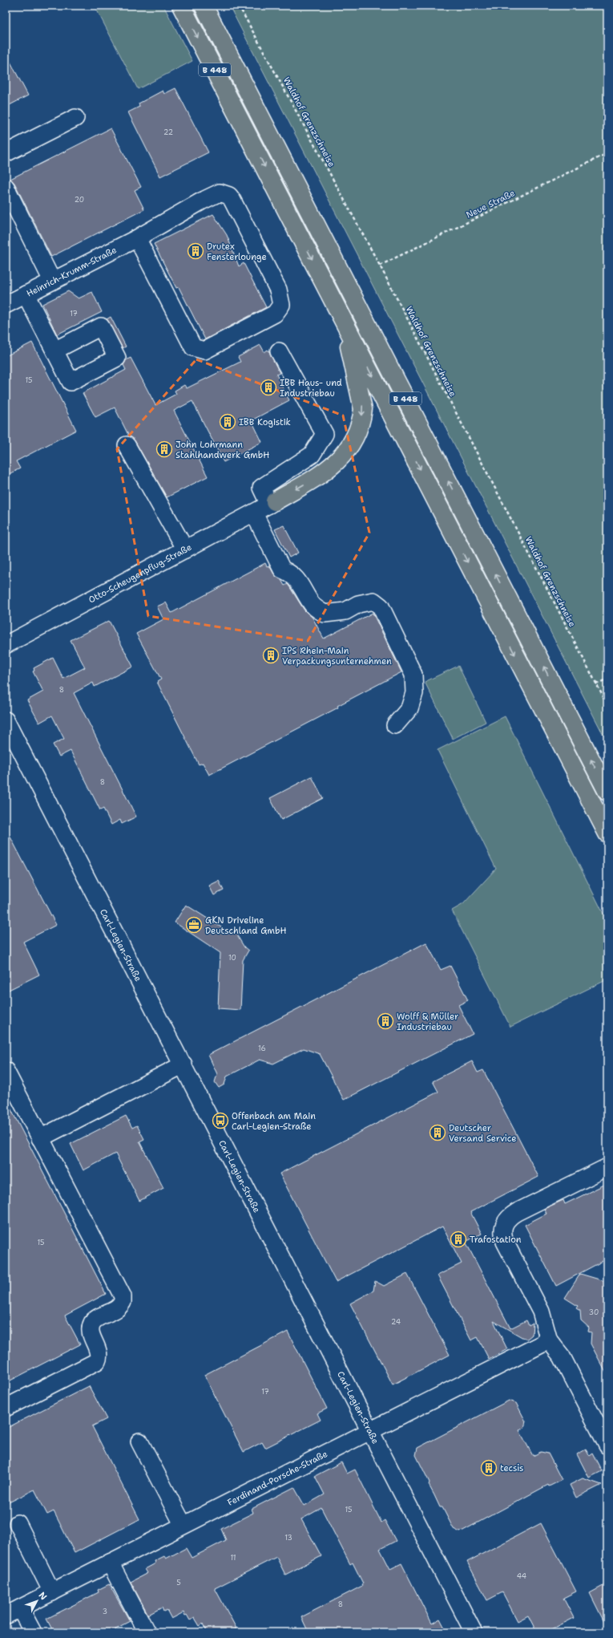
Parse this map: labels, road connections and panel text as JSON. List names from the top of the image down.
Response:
{
  "streets": {
    "main road": ["B 448"],
    "street": [
      "Heinrich-Krumm-Straße",
      "Otto-Scheugenpflug-Straße",
      "Carl-Legien-Straße",
      "Ferdinand-Porsche-Straße"
    ],
    "path": ["Waldhof Grenzschneise", "Neue Straße"]
  },
  "crossings": [
    ["Waldhof Grenzschneise", "Neue Straße"],
    ["Carl-Legien-Straße", "Ferdinand-Porsche-Straße"]
  ],
  "places": {
    "building": [
      "Drutex Fensterlounge",
      "IBB Haus- und Industriebau",
      "IBB Kogistik",
      "John Lohrmann Stahlhandwerk GmbH",
      "IPS Rhein-Main Verpackungsunternehmen",
      "Wolff & Müller Industriebau",
      "Deutscher Versand Service",
      "Trafostation",
      "tecsis"
    ],
    "office": ["GKN Driveline Deutschland GmbH"],
    "bus stop": ["Offenbach am Main Carl-Legien-Straße"]
  },
  "house_numbers": [
    "22",
    "20",
    "17",
    "15",
    "8",
    "8",
    "10",
    "16",
    "15",
    "30",
    "24",
    "17",
    "15",
    "13",
    "11",
    "44",
    "5",
    "8",
    "3"
  ],
  "north": "top right"
}
